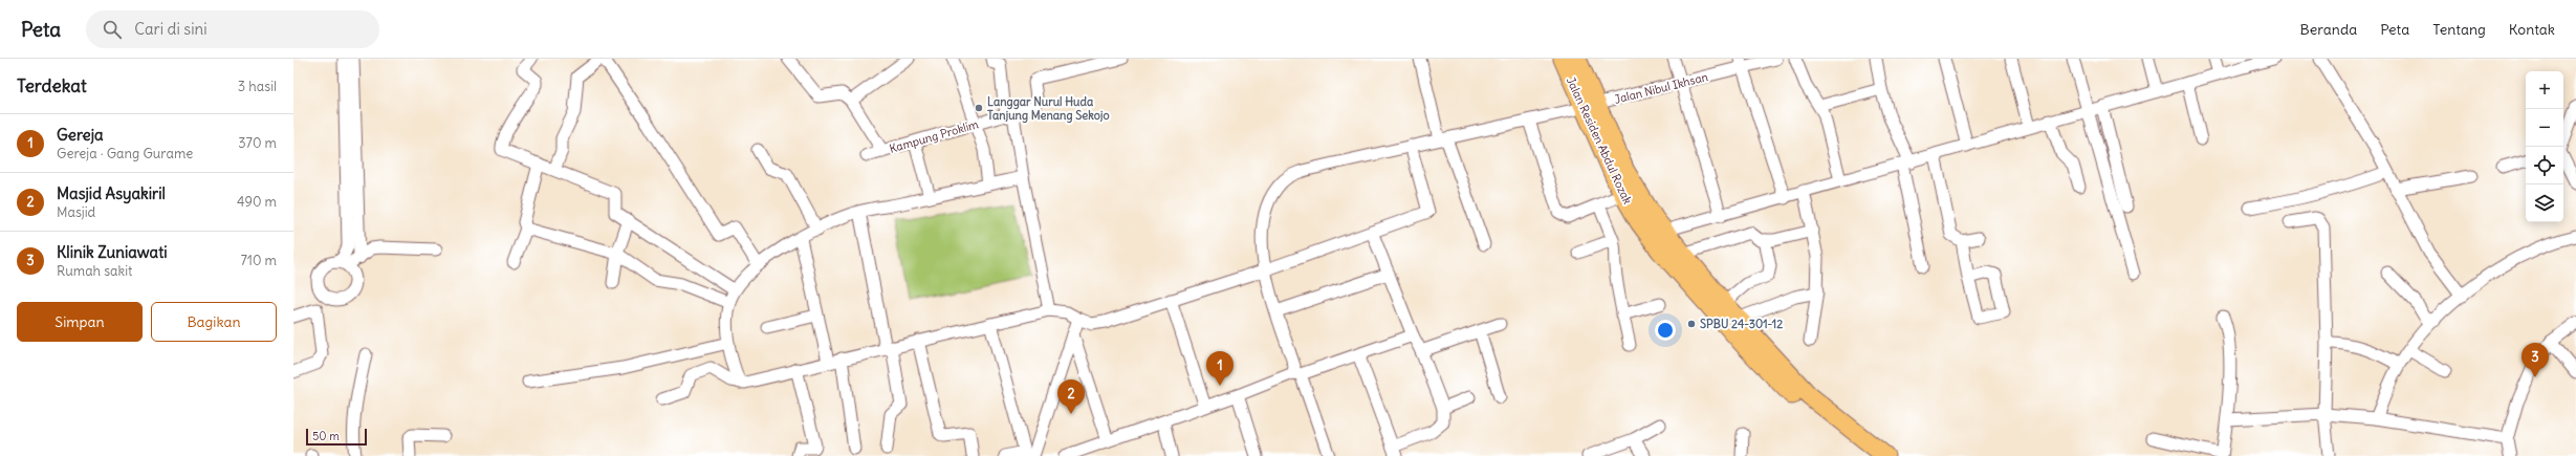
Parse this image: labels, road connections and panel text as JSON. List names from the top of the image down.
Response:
{
  "streets": {
    "highway": ["Jalan Residen Abdul Rozak"],
    "street": ["Jalan Nibul Ikhsan", "Kampung Proklim"]
  },
  "crossings": [
    ["Jalan Nibul Ikhsan", "Jalan Residen Abdul Rozak"]
  ],
  "places": ["Langgar Nurul Huda Tanjung Menang Sekojo", "SPBU 24-301-12"],
  "scale_bar": "50 m",
  "page": {
    "header": "Peta",
    "search": "Cari di sini",
    "nav": [
      "Beranda",
      "Peta",
      "Tentang",
      "Kontak"
    ],
    "heading": ["Terdekat", "3 hasil"],
    "map_buttons": ["+", "−"],
    "list": [
      {
        "mark": "1",
        "name": "Gereja",
        "note": "Gereja · Gang Gurame",
        "value": "370 m"
      },
      {
        "mark": "2",
        "name": "Masjid Asyakiril",
        "note": "Masjid",
        "value": "490 m"
      },
      {
        "mark": "3",
        "name": "Klinik Zuniawati",
        "note": "Rumah sakit",
        "value": "710 m"
      }
    ],
    "buttons": ["Simpan", "Bagikan"],
    "pins": ["3", "1", "2"],
    "scale": "50 m"
  }
}
